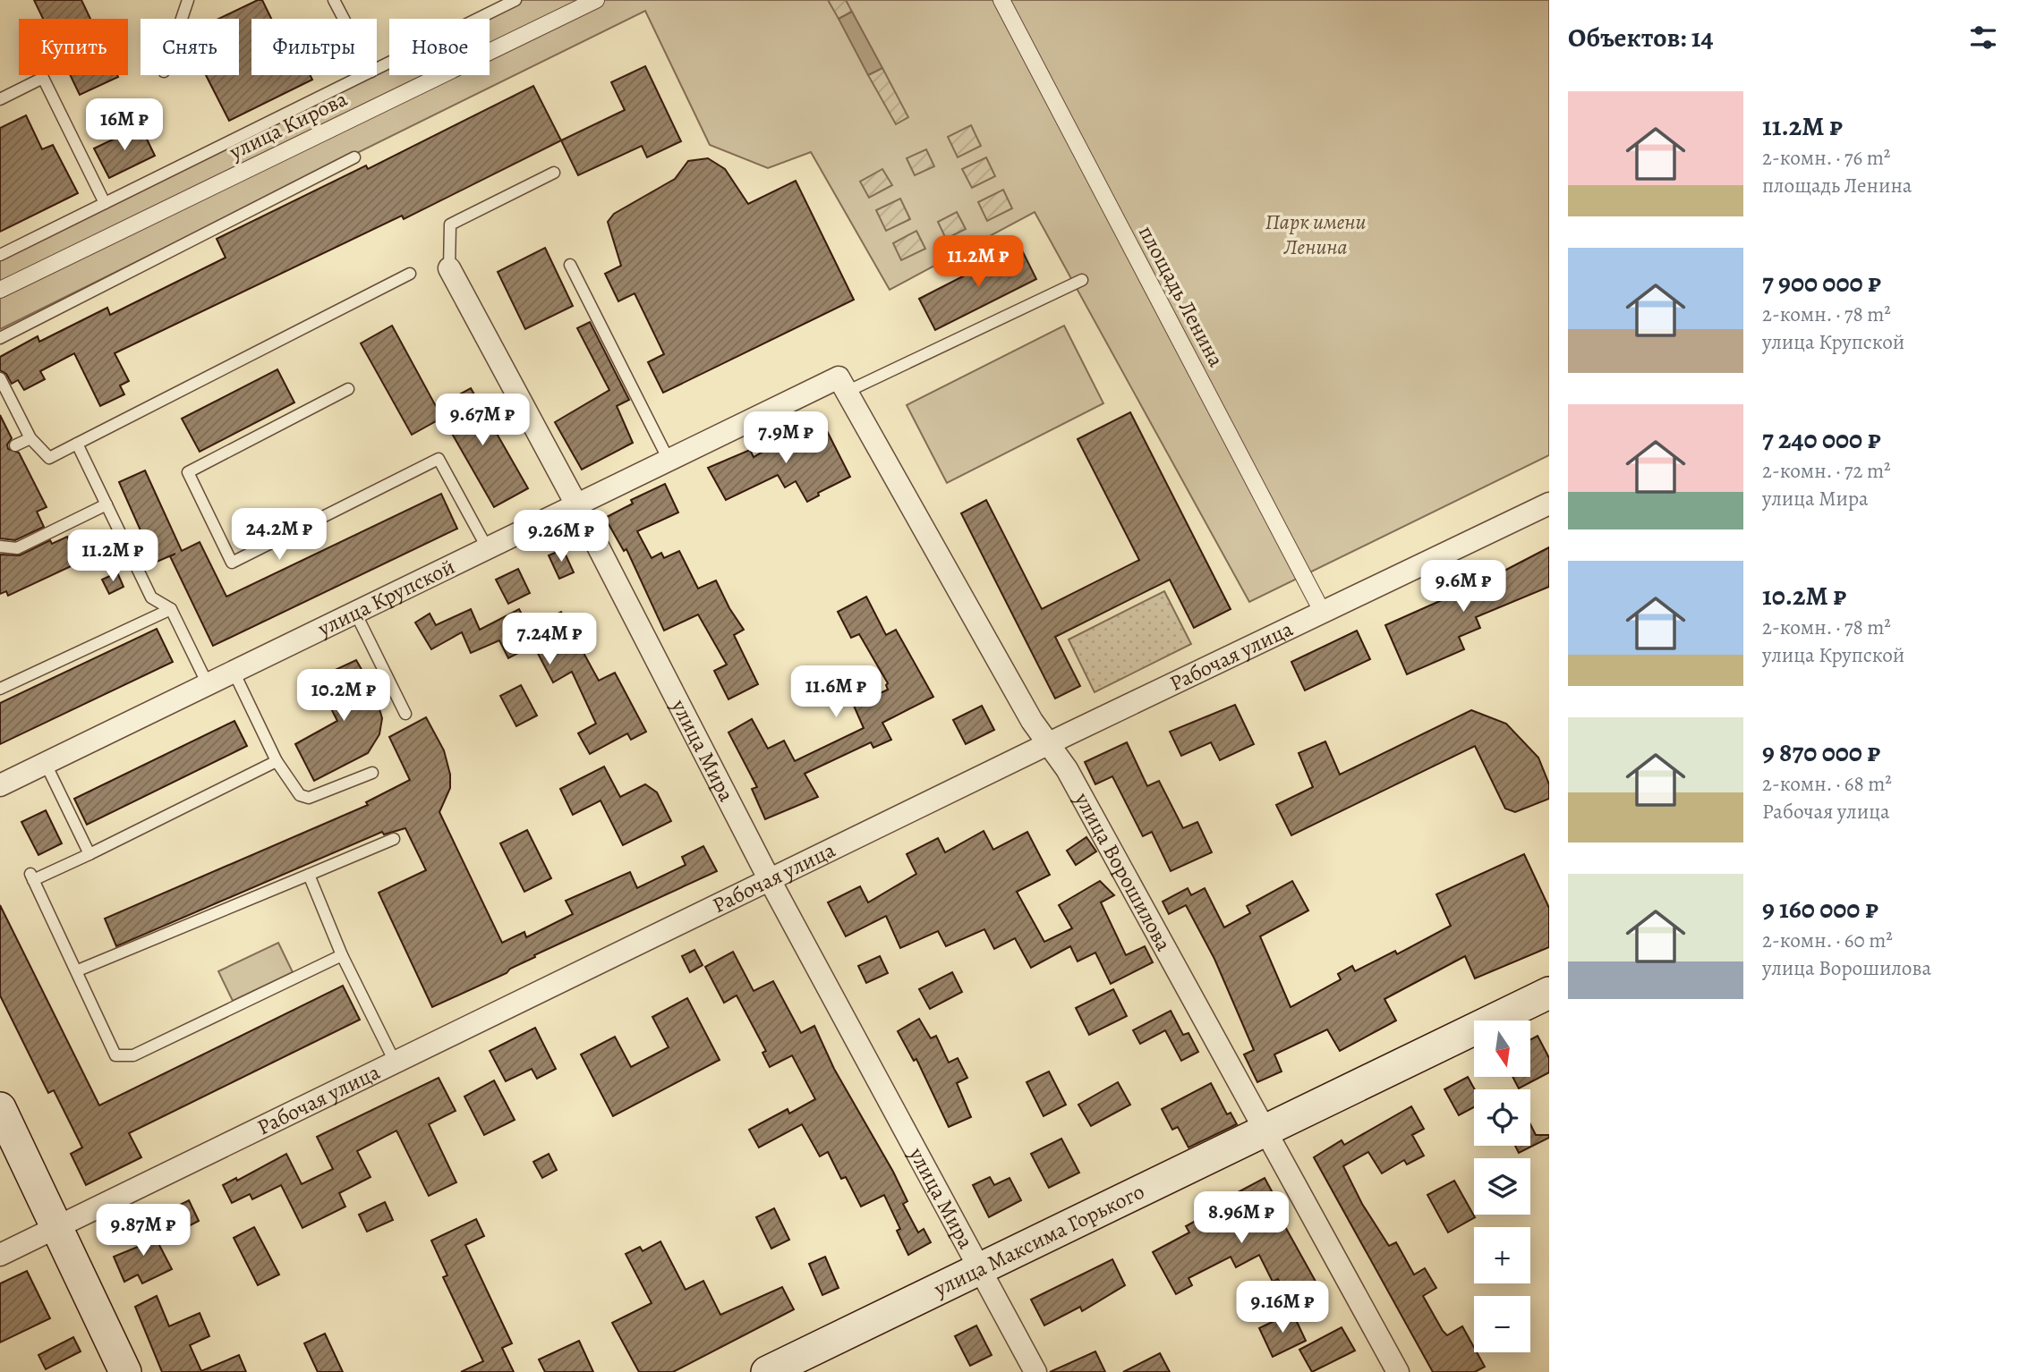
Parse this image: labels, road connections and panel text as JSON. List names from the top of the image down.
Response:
{
  "streets": {
    "main road": ["улица Максима Горького"],
    "street": [
      "улица Кирова",
      "площадь Ленина",
      "улица Крупской",
      "Рабочая улица",
      "улица Мира",
      "улица Ворошилова"
    ]
  },
  "crossings": [
    ["площадь Ленина", "Рабочая улица"],
    ["улица Крупской", "улица Мира"],
    ["улица Крупской", "улица Ворошилова"],
    ["Рабочая улица", "улица Мира"],
    ["Рабочая улица", "улица Ворошилова"],
    ["улица Мира", "улица Максима Горького"],
    ["улица Ворошилова", "улица Максима Горького"]
  ],
  "parks": ["Парк имени Ленина"],
  "north": "bottom",
  "page": {
    "heading": "Объектов: 14",
    "chip": [
      "Купить",
      "Снять",
      "Фильтры",
      "Новое"
    ],
    "list": [
      {
        "name": "11.2M ₽",
        "note": "2-комн. · 76 m² · площадь Ленина"
      },
      {
        "name": "7 900 000 ₽",
        "note": "2-комн. · 78 m² · улица Крупской"
      },
      {
        "name": "7 240 000 ₽",
        "note": "2-комн. · 72 m² · улица Мира"
      },
      {
        "name": "10.2M ₽",
        "note": "2-комн. · 78 m² · улица Крупской"
      },
      {
        "name": "9 870 000 ₽",
        "note": "2-комн. · 68 m² · Рабочая улица"
      },
      {
        "name": "9 160 000 ₽",
        "note": "2-комн. · 60 m² · улица Ворошилова"
      }
    ],
    "price": [
      "16M ₽",
      "11.2M ₽",
      "9.67M ₽",
      "7.9M ₽",
      "24.2M ₽",
      "9.26M ₽",
      "11.2M ₽",
      "9.6M ₽",
      "7.24M ₽",
      "11.6M ₽",
      "10.2M ₽",
      "8.96M ₽",
      "9.87M ₽",
      "9.16M ₽"
    ],
    "map_buttons": ["+", "−"]
  }
}
